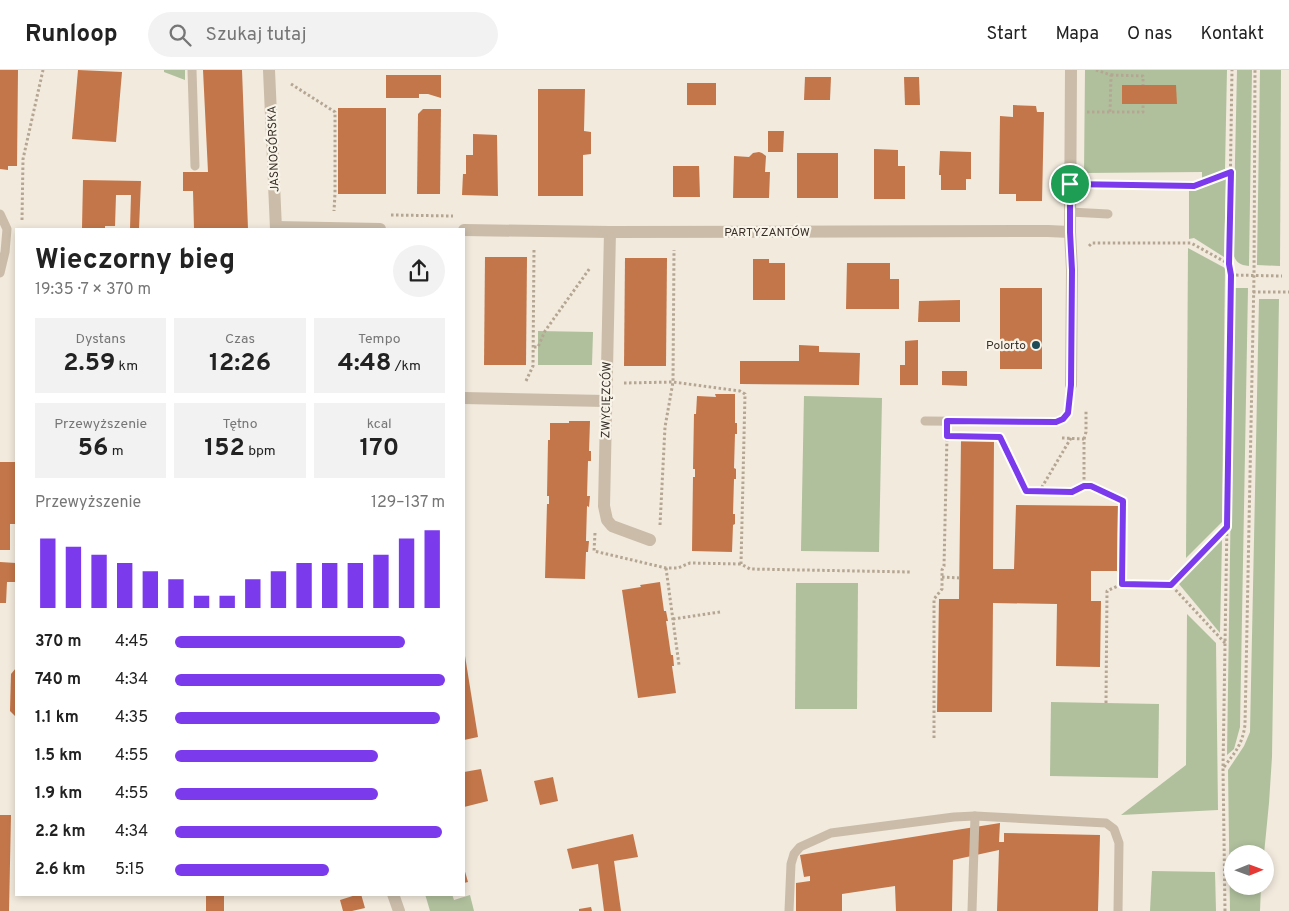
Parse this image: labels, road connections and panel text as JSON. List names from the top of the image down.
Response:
{
  "streets": {
    "street": ["JASNOGÓRSKA", "PARTYZANTÓW", "ZWYCIĘZCÓW"]
  },
  "crossings": [
    ["PARTYZANTÓW", "ZWYCIĘZCÓW"]
  ],
  "places": ["Polorto"],
  "north": "right",
  "page": {
    "header": "Runloop",
    "search": "Szukaj tutaj",
    "nav": [
      "Start",
      "Mapa",
      "O nas",
      "Kontakt"
    ],
    "heading": ["Wieczorny bieg", "19:35 · 7 × 370 m"],
    "stats": [
      ["Dystans", "2.59 km"],
      ["Czas", "12:26"],
      ["Tempo", "4:48 /km"],
      ["Przewyższenie", "56 m"],
      ["Tętno", "152 bpm"],
      ["kcal", "170"]
    ],
    "chart": ["Przewyższenie", "129–137 m"],
    "list": [
      {
        "name": "370 m",
        "note": "4:45"
      },
      {
        "name": "740 m",
        "note": "4:34"
      },
      {
        "name": "1.1 km",
        "note": "4:35"
      },
      {
        "name": "1.5 km",
        "note": "4:55"
      },
      {
        "name": "1.9 km",
        "note": "4:55"
      },
      {
        "name": "2.2 km",
        "note": "4:34"
      },
      {
        "name": "2.6 km",
        "note": "5:15"
      }
    ]
  }
}
